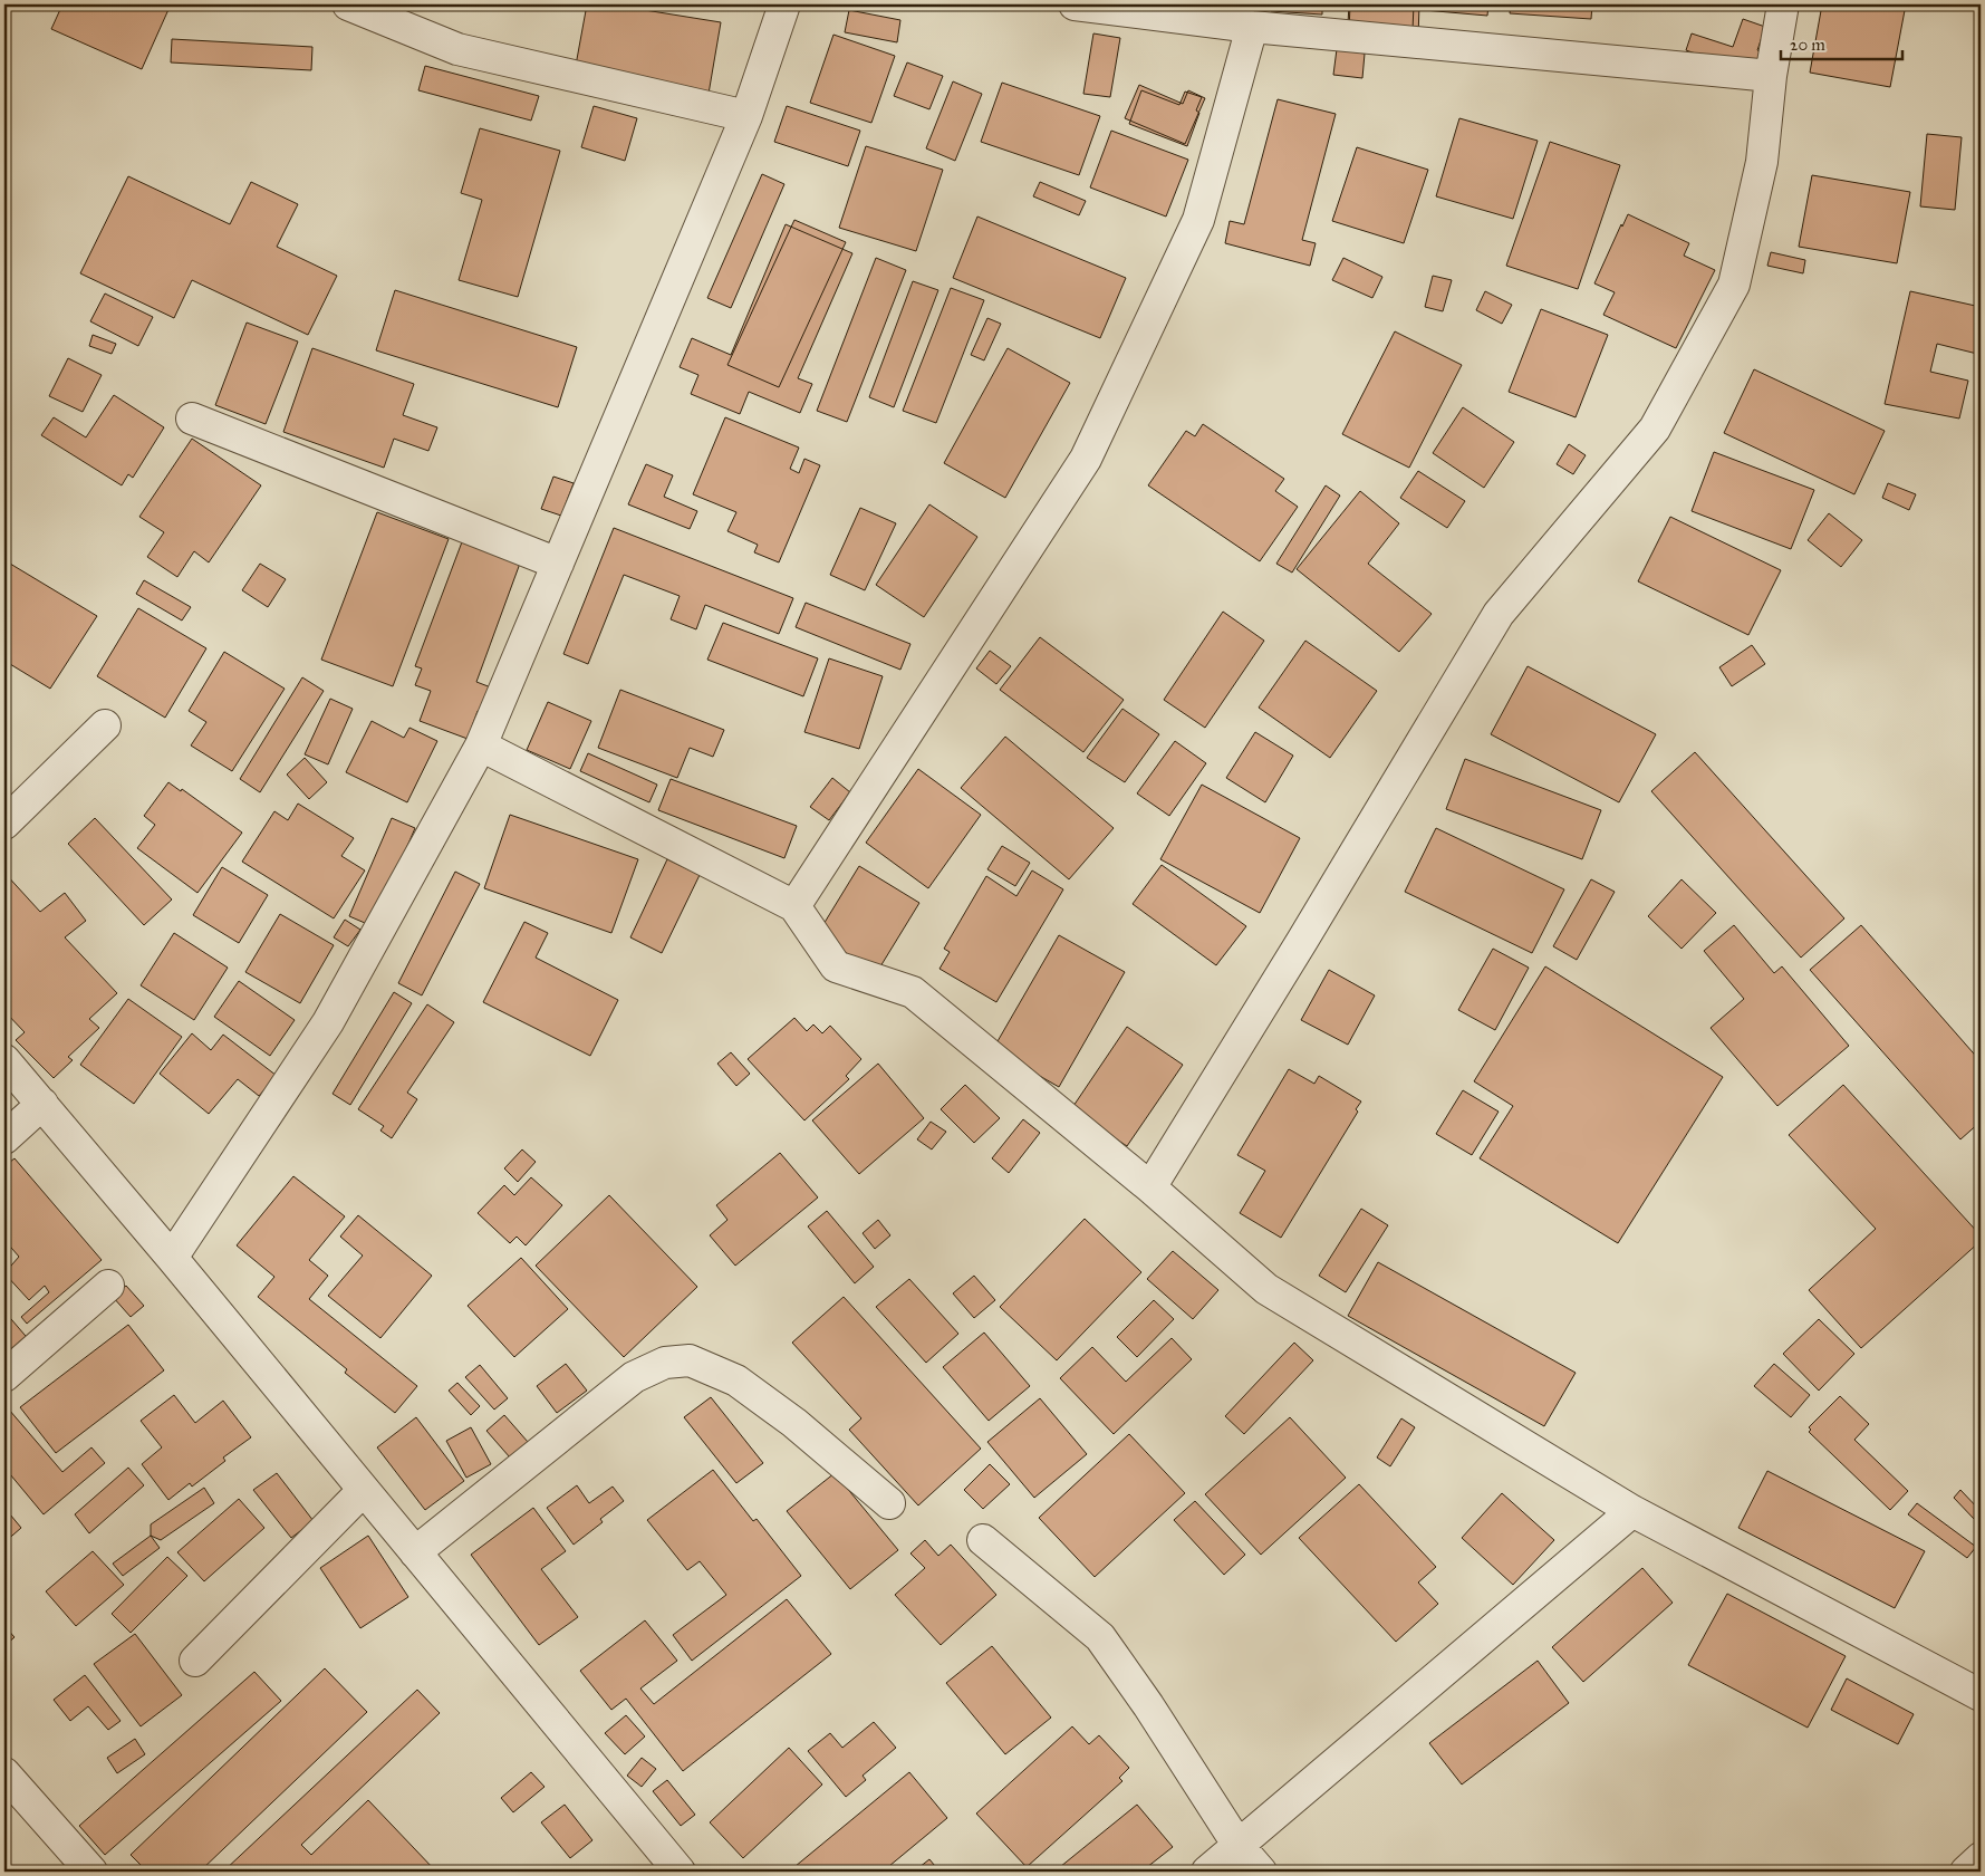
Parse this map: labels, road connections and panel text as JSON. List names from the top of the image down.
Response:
{
  "scale_bar": "20 m"
}
